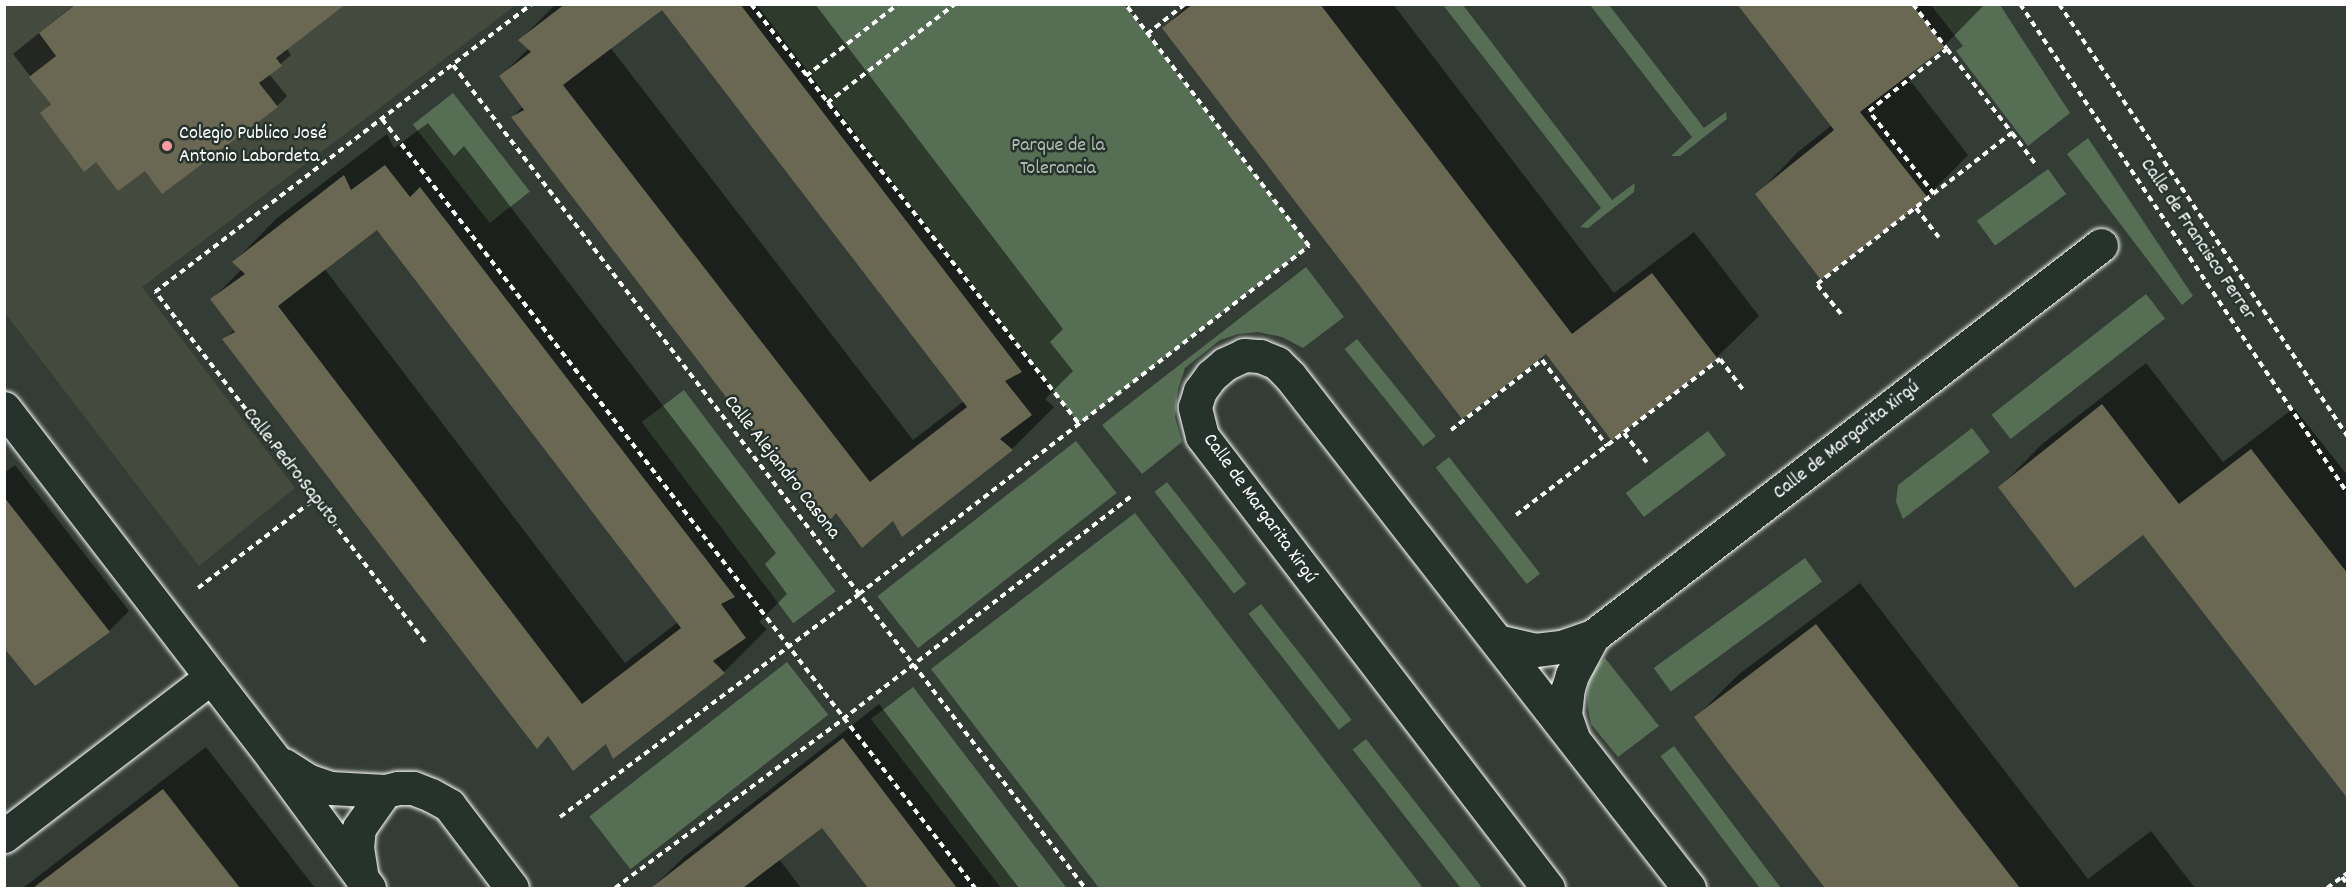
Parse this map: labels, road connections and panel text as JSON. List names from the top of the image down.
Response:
{
  "streets": {
    "street": ["Calle de Margarita Xirgú"],
    "path": ["Calle de Francisco Ferrer", "Calle Pedro Saputo", "Calle Alejandro Casona"]
  },
  "parks": ["Parque de la Tolerancia"],
  "places": ["Colegio Publico José Antonio Labordeta"]
}
